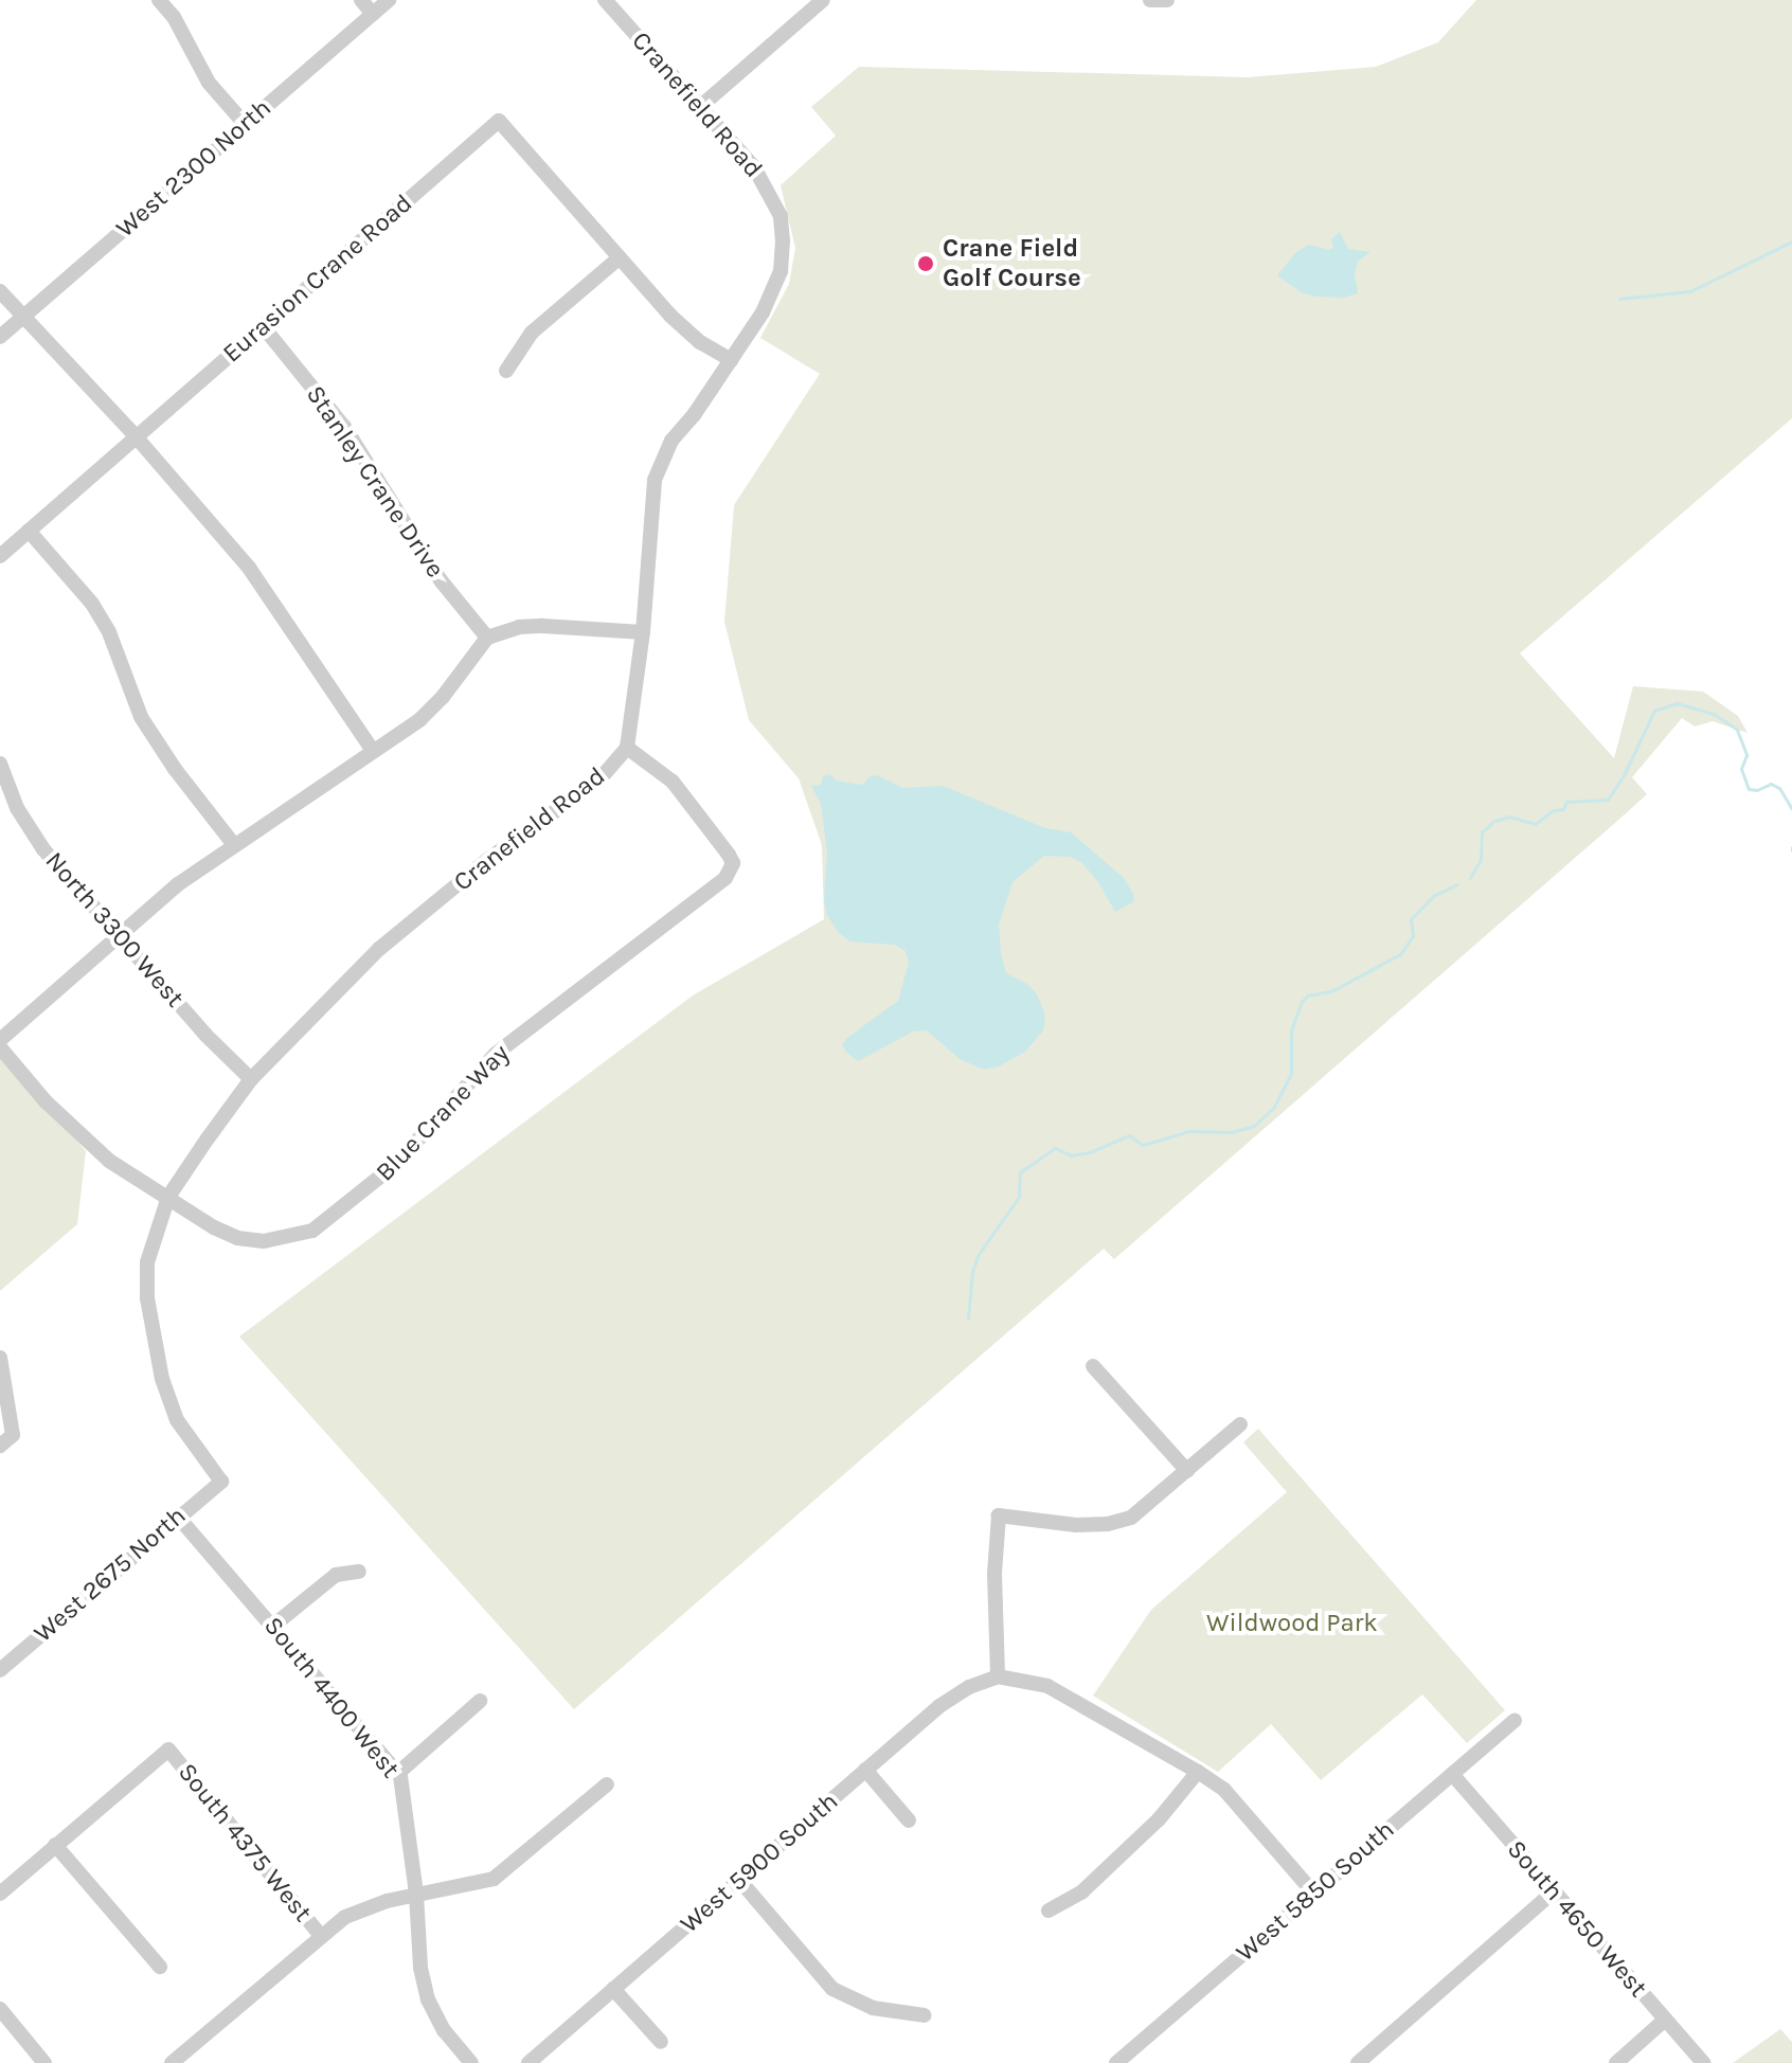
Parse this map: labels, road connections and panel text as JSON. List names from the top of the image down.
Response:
{
  "streets": {
    "street": [
      "Cranefield Road",
      "West 2300 North",
      "Eurasion Crane Road",
      "Stanley Crane Drive",
      "North 3300 West",
      "Blue Crane Way",
      "West 2675 North",
      "South 4400 West",
      "South 4375 West",
      "West 5900 South",
      "West 5850 South",
      "South 4650 West"
    ]
  },
  "crossings": [
    ["Cranefield Road", "North 3300 West"],
    ["Cranefield Road", "Blue Crane Way"],
    ["Cranefield Road", "West 2675 North"],
    ["Eurasion Crane Road", "Stanley Crane Drive"],
    ["West 2675 North", "South 4400 West"],
    ["West 5850 South", "South 4650 West"]
  ],
  "parks": ["Wildwood Park"],
  "places": ["Crane Field Golf Course"]
}
